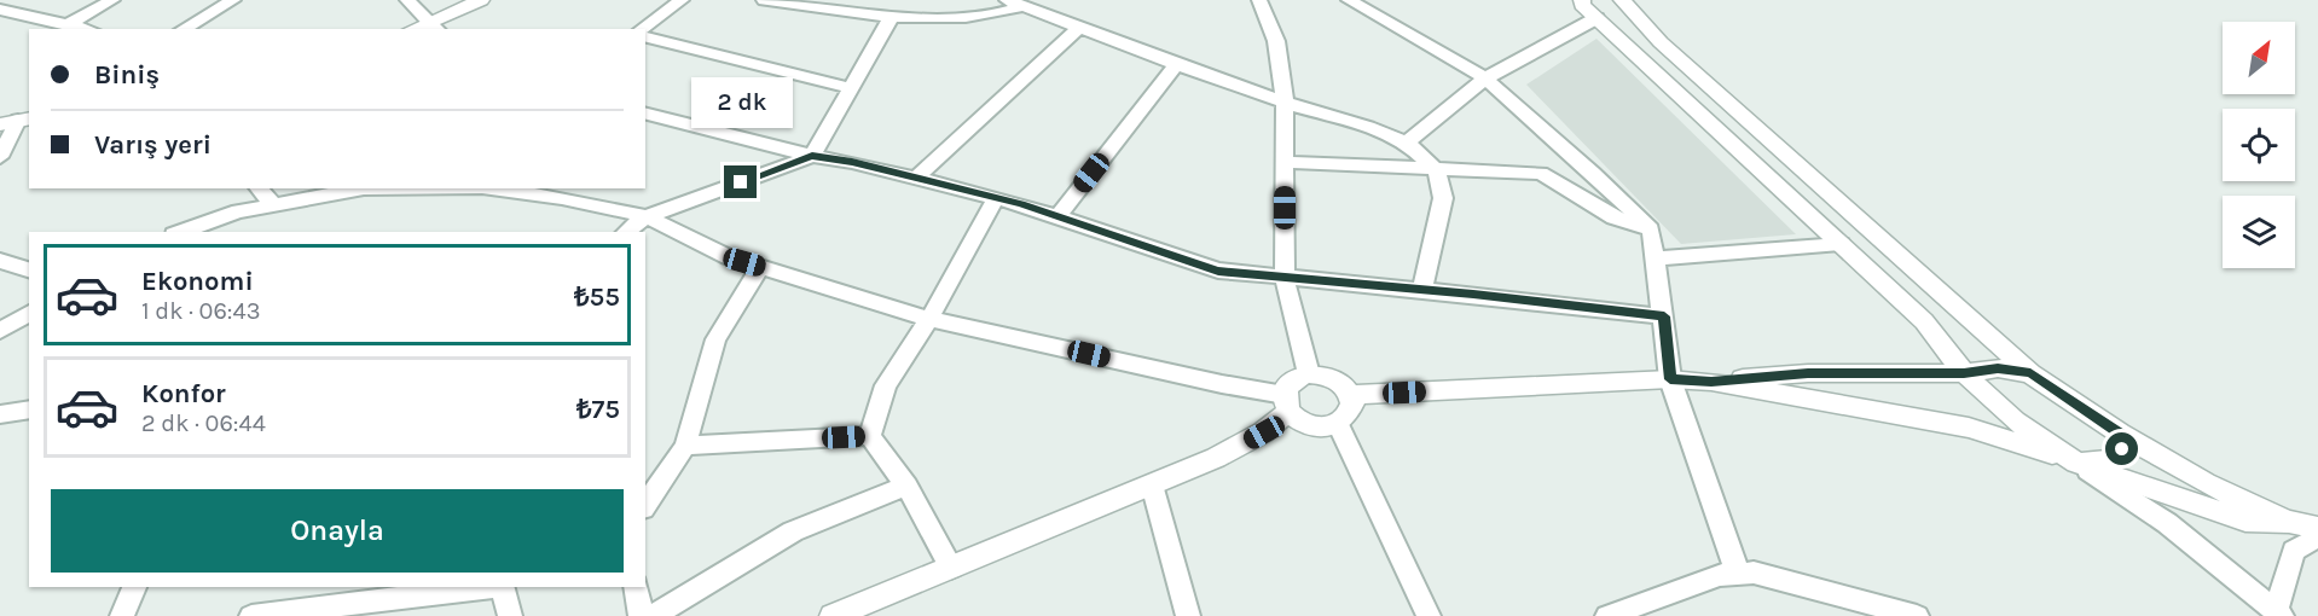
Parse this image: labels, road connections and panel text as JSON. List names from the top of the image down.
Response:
{
  "north": "top right",
  "page": {
    "banner": ["Biniş", "Varış yeri"],
    "bubble": "2 dk",
    "list": [
      {
        "name": "Ekonomi",
        "note": "1 dk · 06:43",
        "value": "₺55"
      },
      {
        "name": "Konfor",
        "note": "2 dk · 06:44",
        "value": "₺75"
      }
    ],
    "buttons": "Onayla"
  }
}
